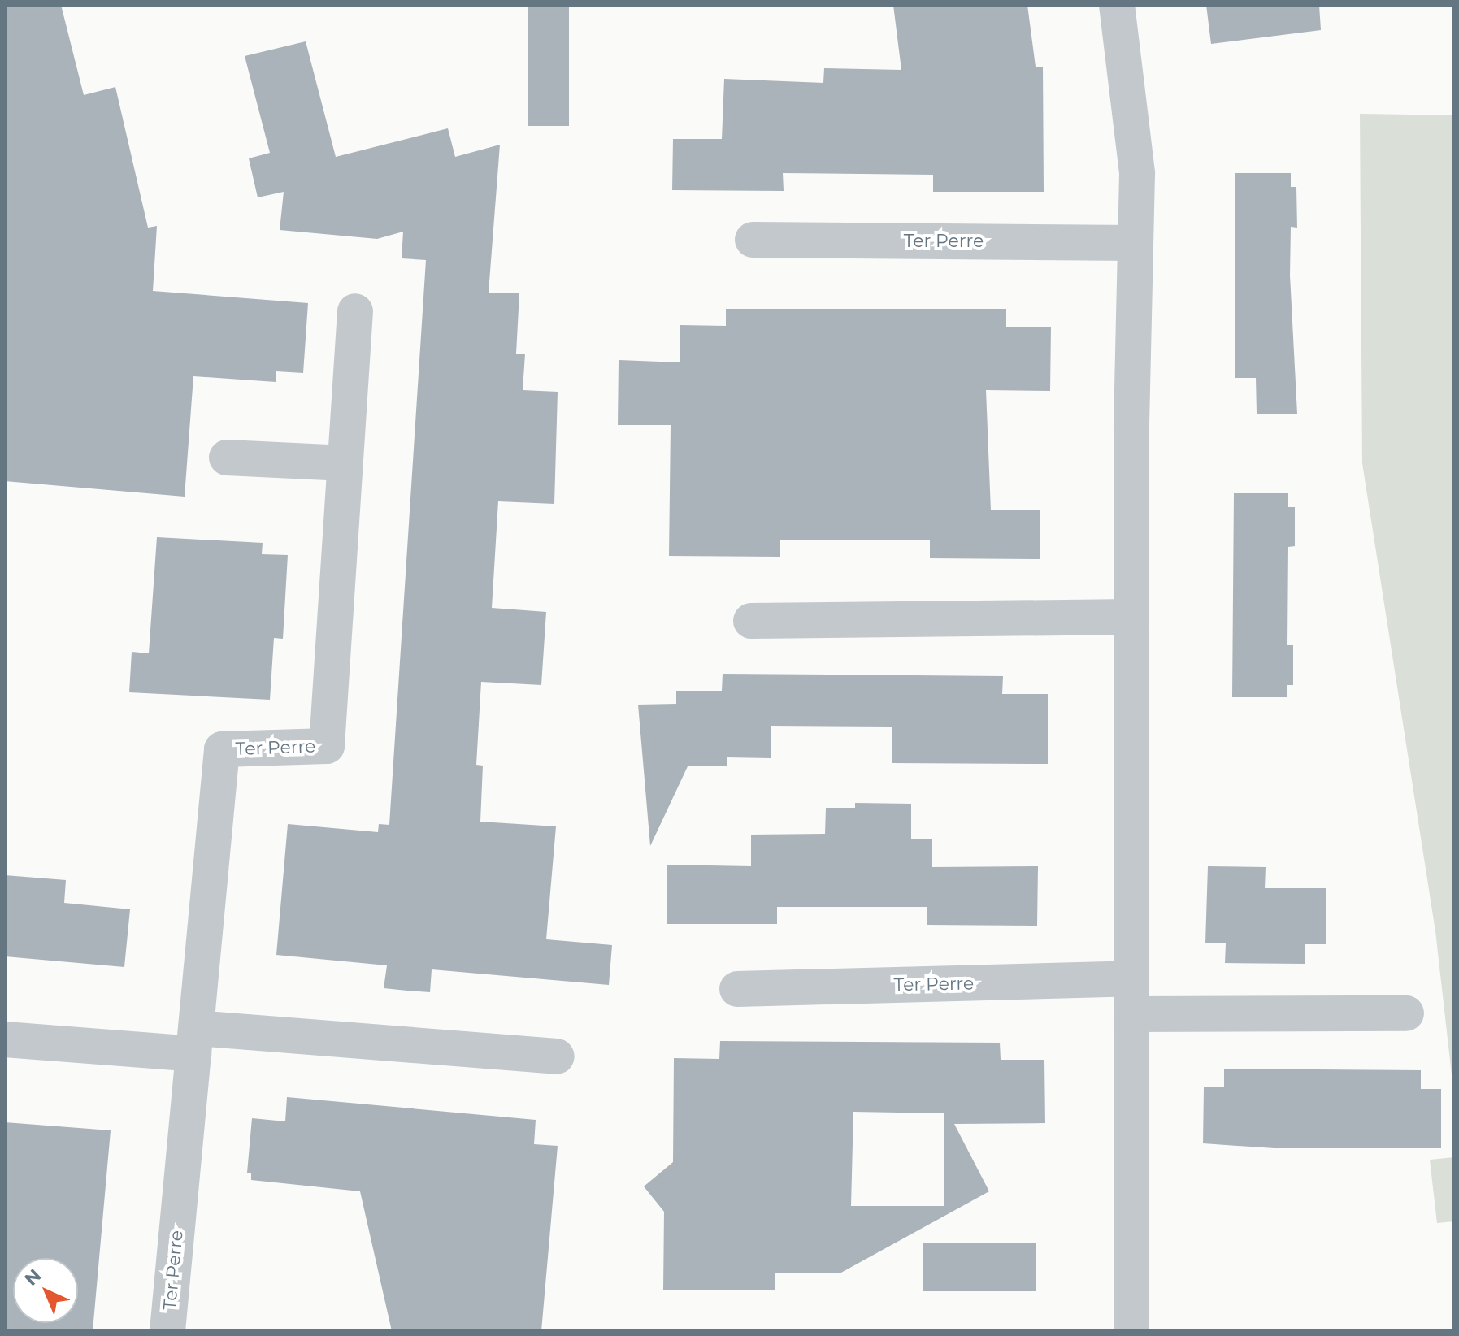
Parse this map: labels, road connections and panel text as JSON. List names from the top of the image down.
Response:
{
  "streets": {
    "street": ["Ter Perre"]
  },
  "north": "top left"
}
